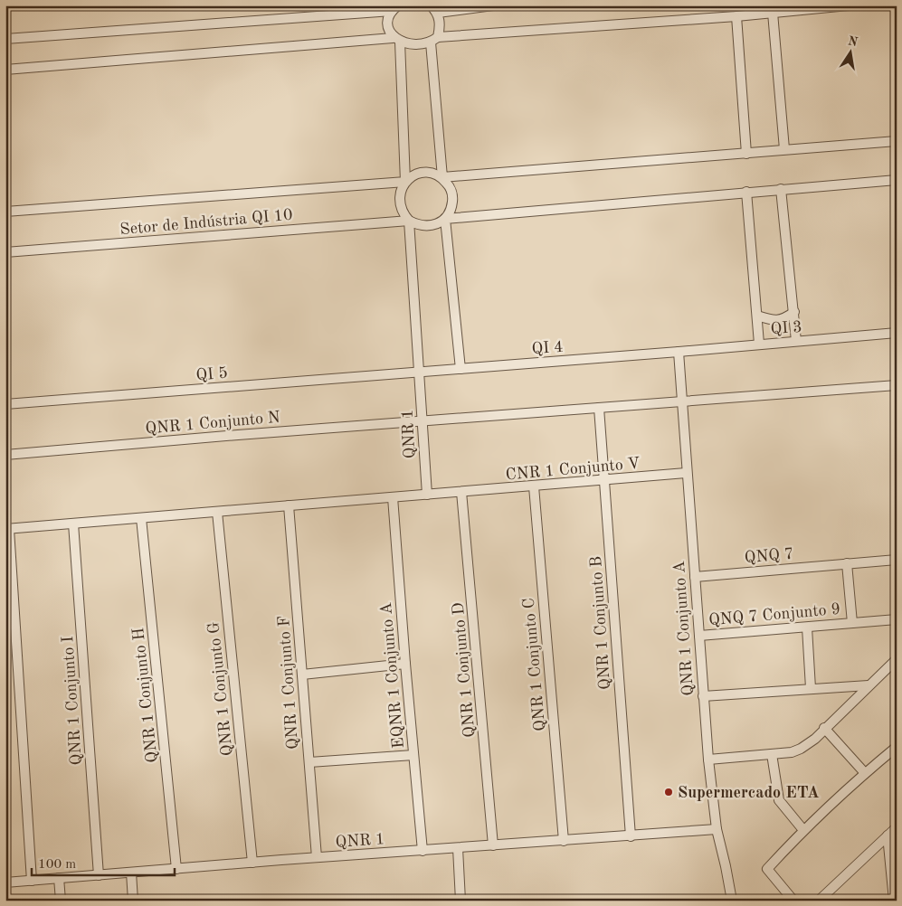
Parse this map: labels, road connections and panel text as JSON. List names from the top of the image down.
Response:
{
  "streets": {
    "street": [
      "Setor de Indústria QI 10",
      "QI 3",
      "QI 4",
      "QI 5",
      "QNR 1 Conjunto N",
      "QNR 1",
      "CNR 1 Conjunto V",
      "QNQ 7",
      "QNQ 7 Conjunto 9",
      "QNR 1 Conjunto B",
      "QNR 1 Conjunto A",
      "QNR 1 Conjunto C",
      "QNR 1 Conjunto D",
      "EQNR 1 Conjunto A",
      "QNR 1 Conjunto F",
      "QNR 1 Conjunto G",
      "QNR 1 Conjunto H",
      "QNR 1 Conjunto I"
    ]
  },
  "crossings": [
    ["Setor de Indústria QI 10", "QNR 1"],
    ["QI 3", "QI 4"],
    ["QI 3", "QNR 1 Conjunto A"],
    ["QI 4", "QI 5"],
    ["QI 4", "QNR 1"],
    ["QI 4", "QNR 1 Conjunto A"],
    ["QI 5", "QNR 1"],
    ["QNR 1 Conjunto N", "QNR 1"],
    ["QNR 1 Conjunto N", "QNR 1 Conjunto B"],
    ["QNR 1 Conjunto N", "QNR 1 Conjunto A"],
    ["QNR 1", "QNR 1 Conjunto B"],
    ["QNR 1", "QNR 1 Conjunto A"],
    ["QNR 1", "QNR 1 Conjunto C"],
    ["QNR 1", "QNR 1 Conjunto D"],
    ["QNR 1", "EQNR 1 Conjunto A"],
    ["QNR 1", "QNR 1 Conjunto F"],
    ["QNR 1", "QNR 1 Conjunto G"],
    ["QNR 1", "QNR 1 Conjunto H"],
    ["QNR 1", "QNR 1 Conjunto I"],
    ["CNR 1 Conjunto V", "QNR 1 Conjunto B"],
    ["CNR 1 Conjunto V", "QNR 1 Conjunto A"],
    ["CNR 1 Conjunto V", "QNR 1 Conjunto C"],
    ["CNR 1 Conjunto V", "QNR 1 Conjunto D"],
    ["QNQ 7", "QNR 1 Conjunto A"],
    ["QNQ 7 Conjunto 9", "QNR 1 Conjunto A"]
  ],
  "places": ["Supermercado ETA"],
  "scale_bar": "100 m",
  "north": "top"
}
